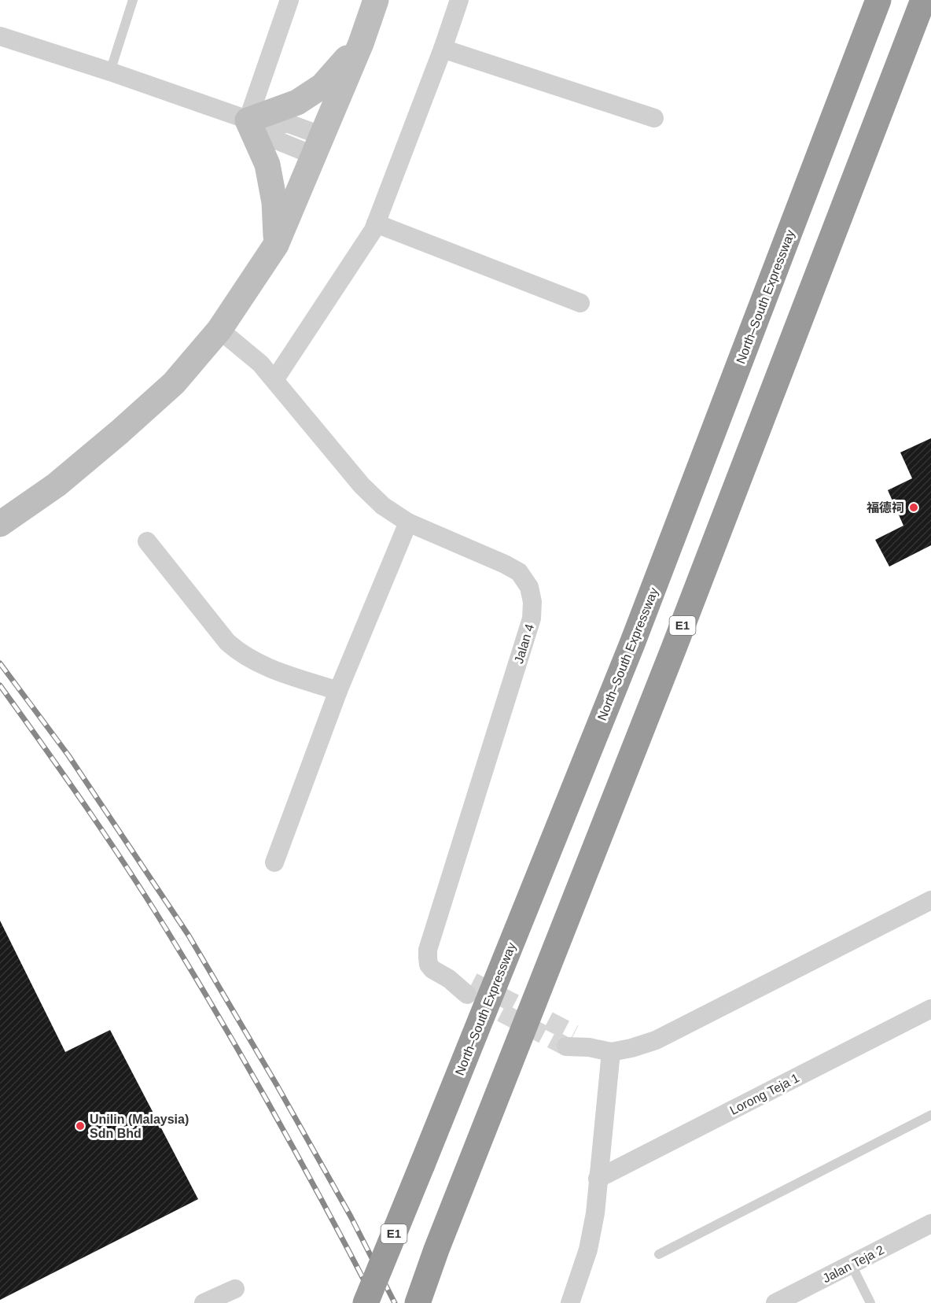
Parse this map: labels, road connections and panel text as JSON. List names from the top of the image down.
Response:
{
  "streets": {
    "highway": ["North–South Expressway", "E1"],
    "street": ["Jalan 4", "Lorong Teja 1", "Jalan Teja 2"]
  },
  "places": ["福德祠", "Unilin (Malaysia) Sdn Bhd"]
}
